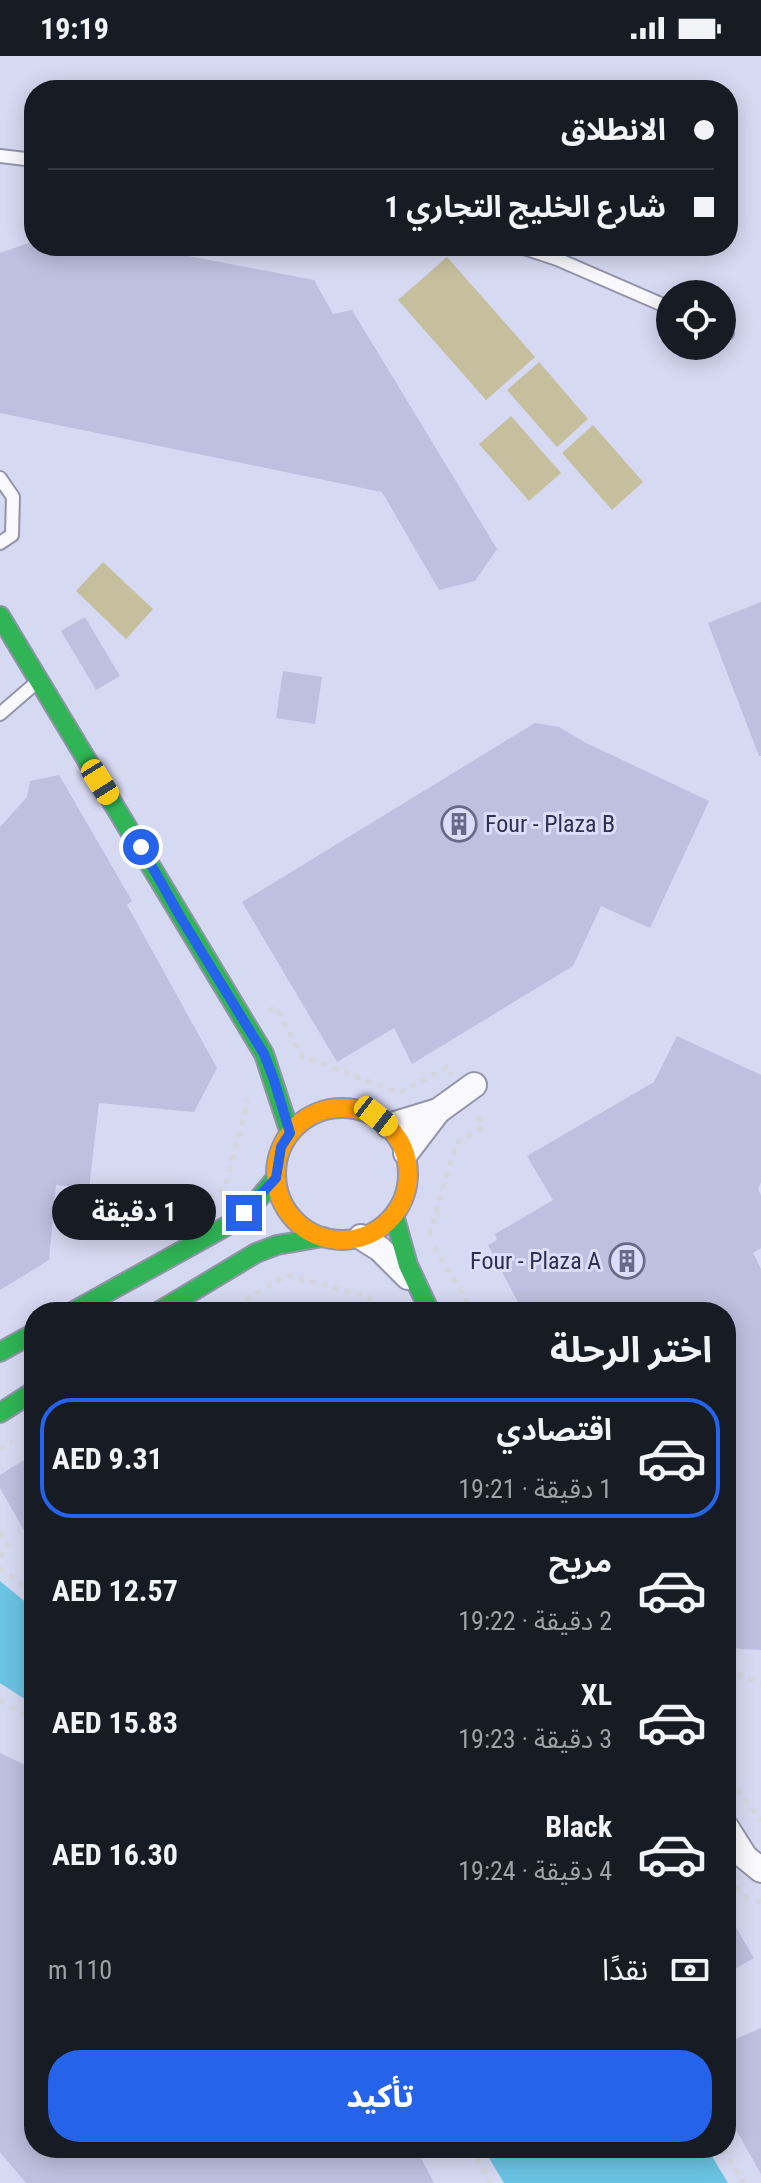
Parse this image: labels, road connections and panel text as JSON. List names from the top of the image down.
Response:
{
  "places": {
    "building": ["Four - Plaza B", "Four - Plaza A"]
  },
  "page": {
    "status": "19:19",
    "banner": ["الانطلاق", "شارع الخليج التجاري 1"],
    "bubble": "1 دقيقة",
    "heading": "اختر الرحلة",
    "list": [
      {
        "name": "اقتصادي",
        "note": "1 دقيقة · 19:21",
        "value": "AED 9.31"
      },
      {
        "name": "مريح",
        "note": "2 دقيقة · 19:22",
        "value": "AED 12.57"
      },
      {
        "name": "XL",
        "note": "3 دقيقة · 19:23",
        "value": "AED 15.83"
      },
      {
        "name": "Black",
        "note": "4 دقيقة · 19:24",
        "value": "AED 16.30"
      }
    ],
    "pay": ["نقدًا", "110 m"],
    "buttons": "تأكيد"
  }
}
